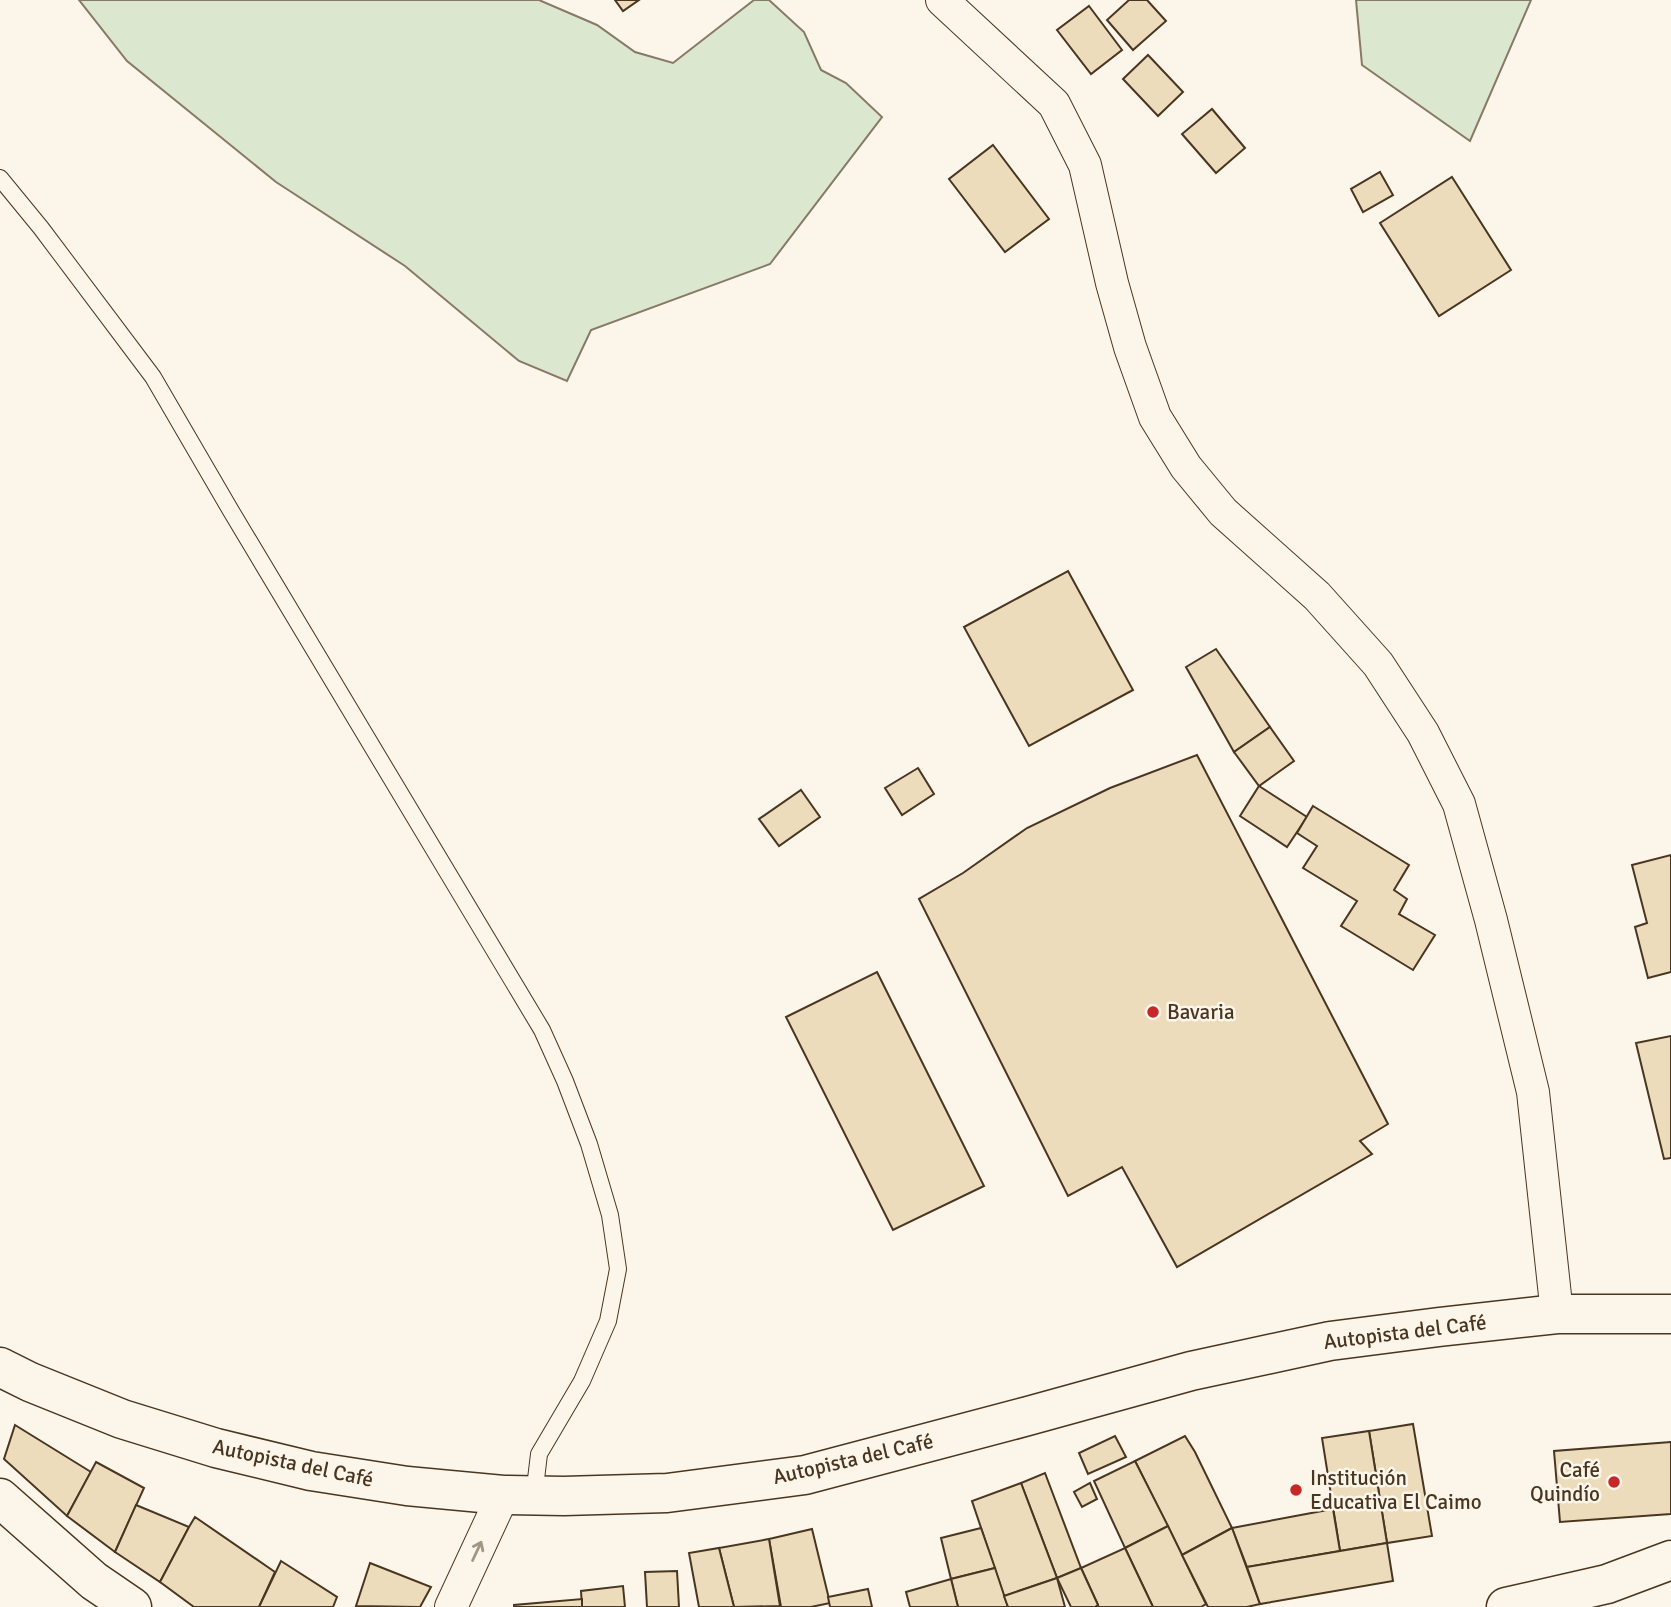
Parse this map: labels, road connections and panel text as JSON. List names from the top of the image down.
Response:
{
  "streets": {
    "main road": ["Autopista del Café"]
  },
  "places": ["Bavaria", "Café Quindío", "Institución Educativa El Caimo"]
}
